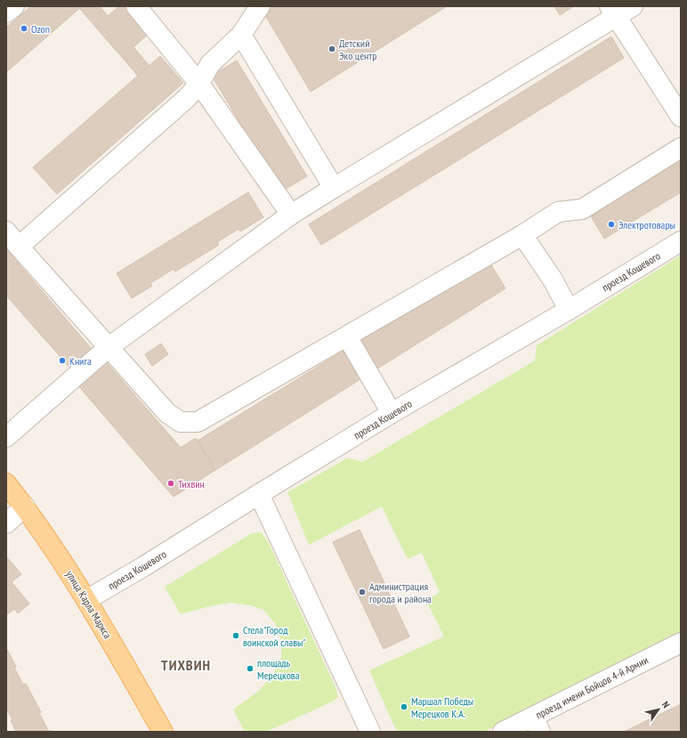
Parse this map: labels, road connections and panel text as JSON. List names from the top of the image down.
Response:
{
  "streets": {
    "main road": ["улица Карла Маркса"],
    "street": ["проезд Кошевого", "проезд имени Бойцов 4-й Армии"]
  },
  "crossings": [
    ["проезд Кошевого", "улица Карла Маркса"]
  ],
  "districts": ["ТИХВИН"],
  "places": [
    "Ozon",
    "Детский Эко центр",
    "Электротовары",
    "Книга",
    "Тихвин",
    "Администрация города и района",
    "Стела\"Город воинской славы\"",
    "площадь Мерецкова",
    "Маршал Победы Мерецков К.А."
  ],
  "north": "top right"
}
